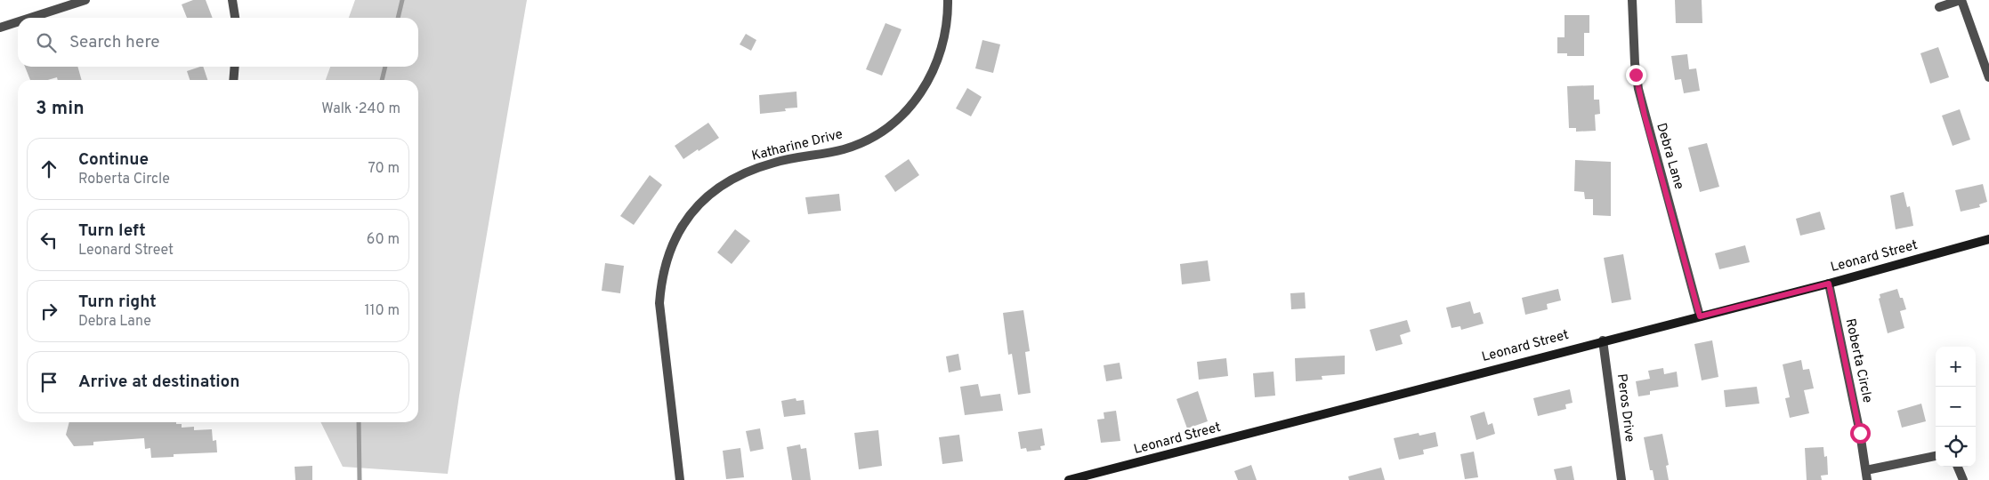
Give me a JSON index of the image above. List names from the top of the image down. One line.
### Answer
{"streets":{"street":["Katharine Drive","Debra Lane","Leonard Street","Roberta Circle","Peros Drive"]},"crossings":[["Debra Lane","Leonard Street"],["Leonard Street","Roberta Circle"],["Leonard Street","Peros Drive"]],"page":{"search":"Search here","heading":["3 min","Walk · 240 m"],"list":[["Continue","Roberta Circle","70 m"],["Turn left","Leonard Street","60 m"],["Turn right","Debra Lane","110 m"],"Arrive at destination"],"map_buttons":["+","−"]}}
